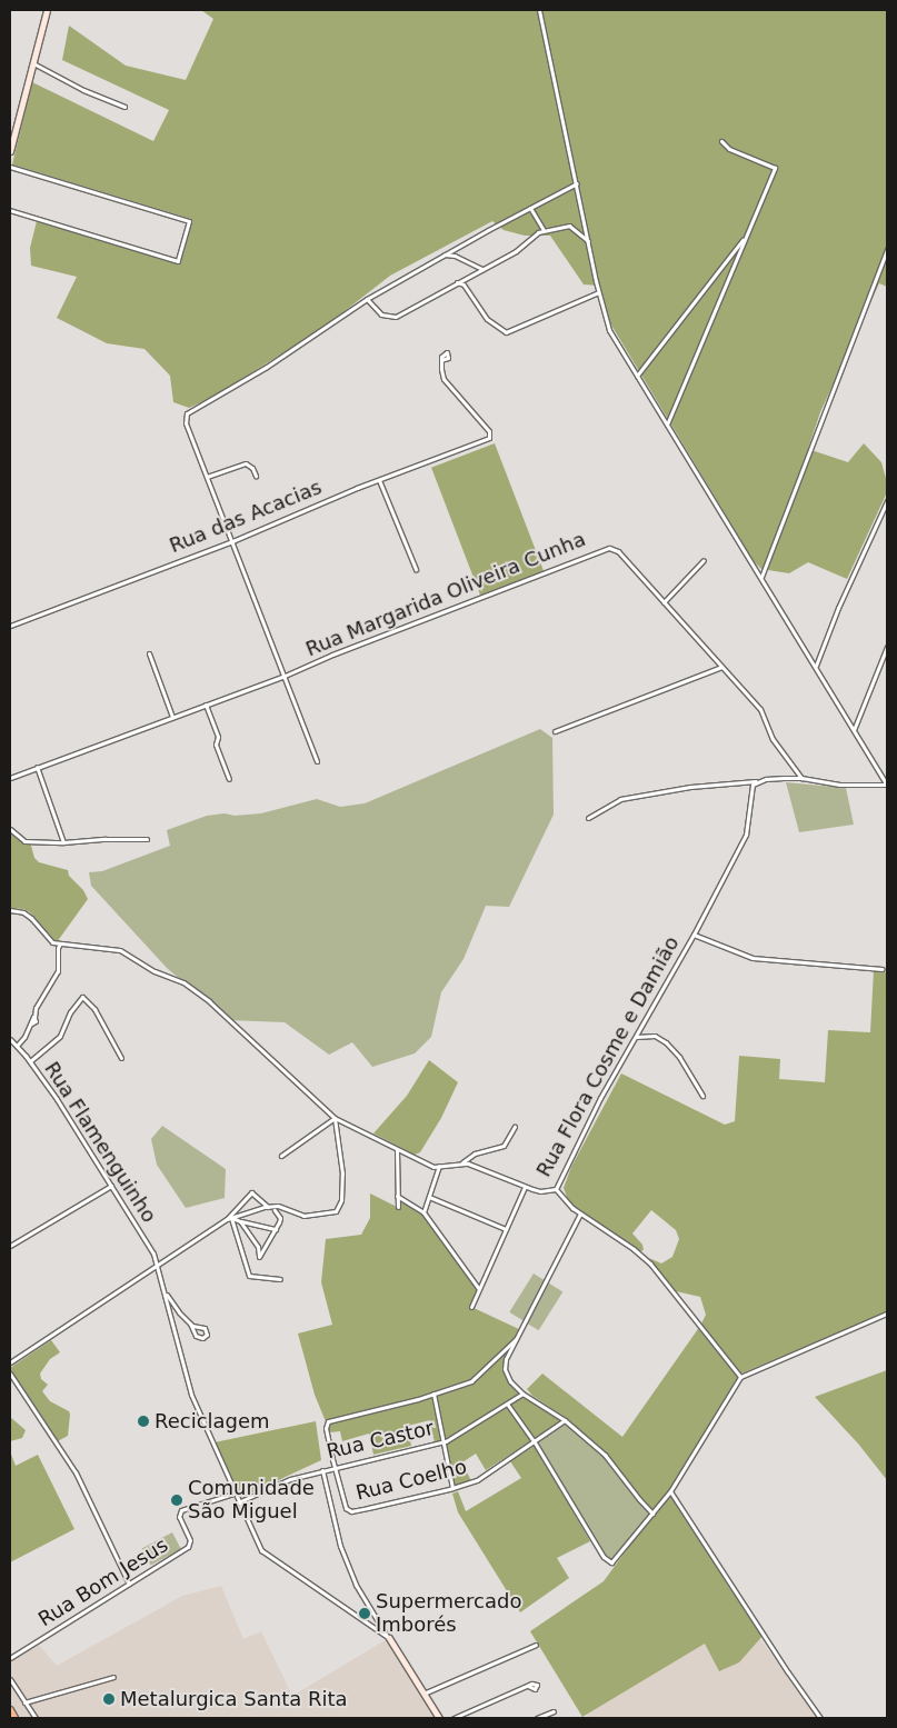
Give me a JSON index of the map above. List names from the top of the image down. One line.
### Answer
{"streets":{"street":["Rua das Acacias","Rua Margarida Oliveira Cunha","Rua Flora Cosme e Damião","Rua Flamenguinho","Rua Castor","Rua Coelho","Rua Bom Jesus"]},"crossings":[["Rua Flamenguinho","Rua Castor"],["Rua Flamenguinho","Rua Bom Jesus"],["Rua Castor","Rua Coelho"]],"places":["Reciclagem","Comunidade São Miguel","Supermercado Imborés","Metalurgica Santa Rita"]}
